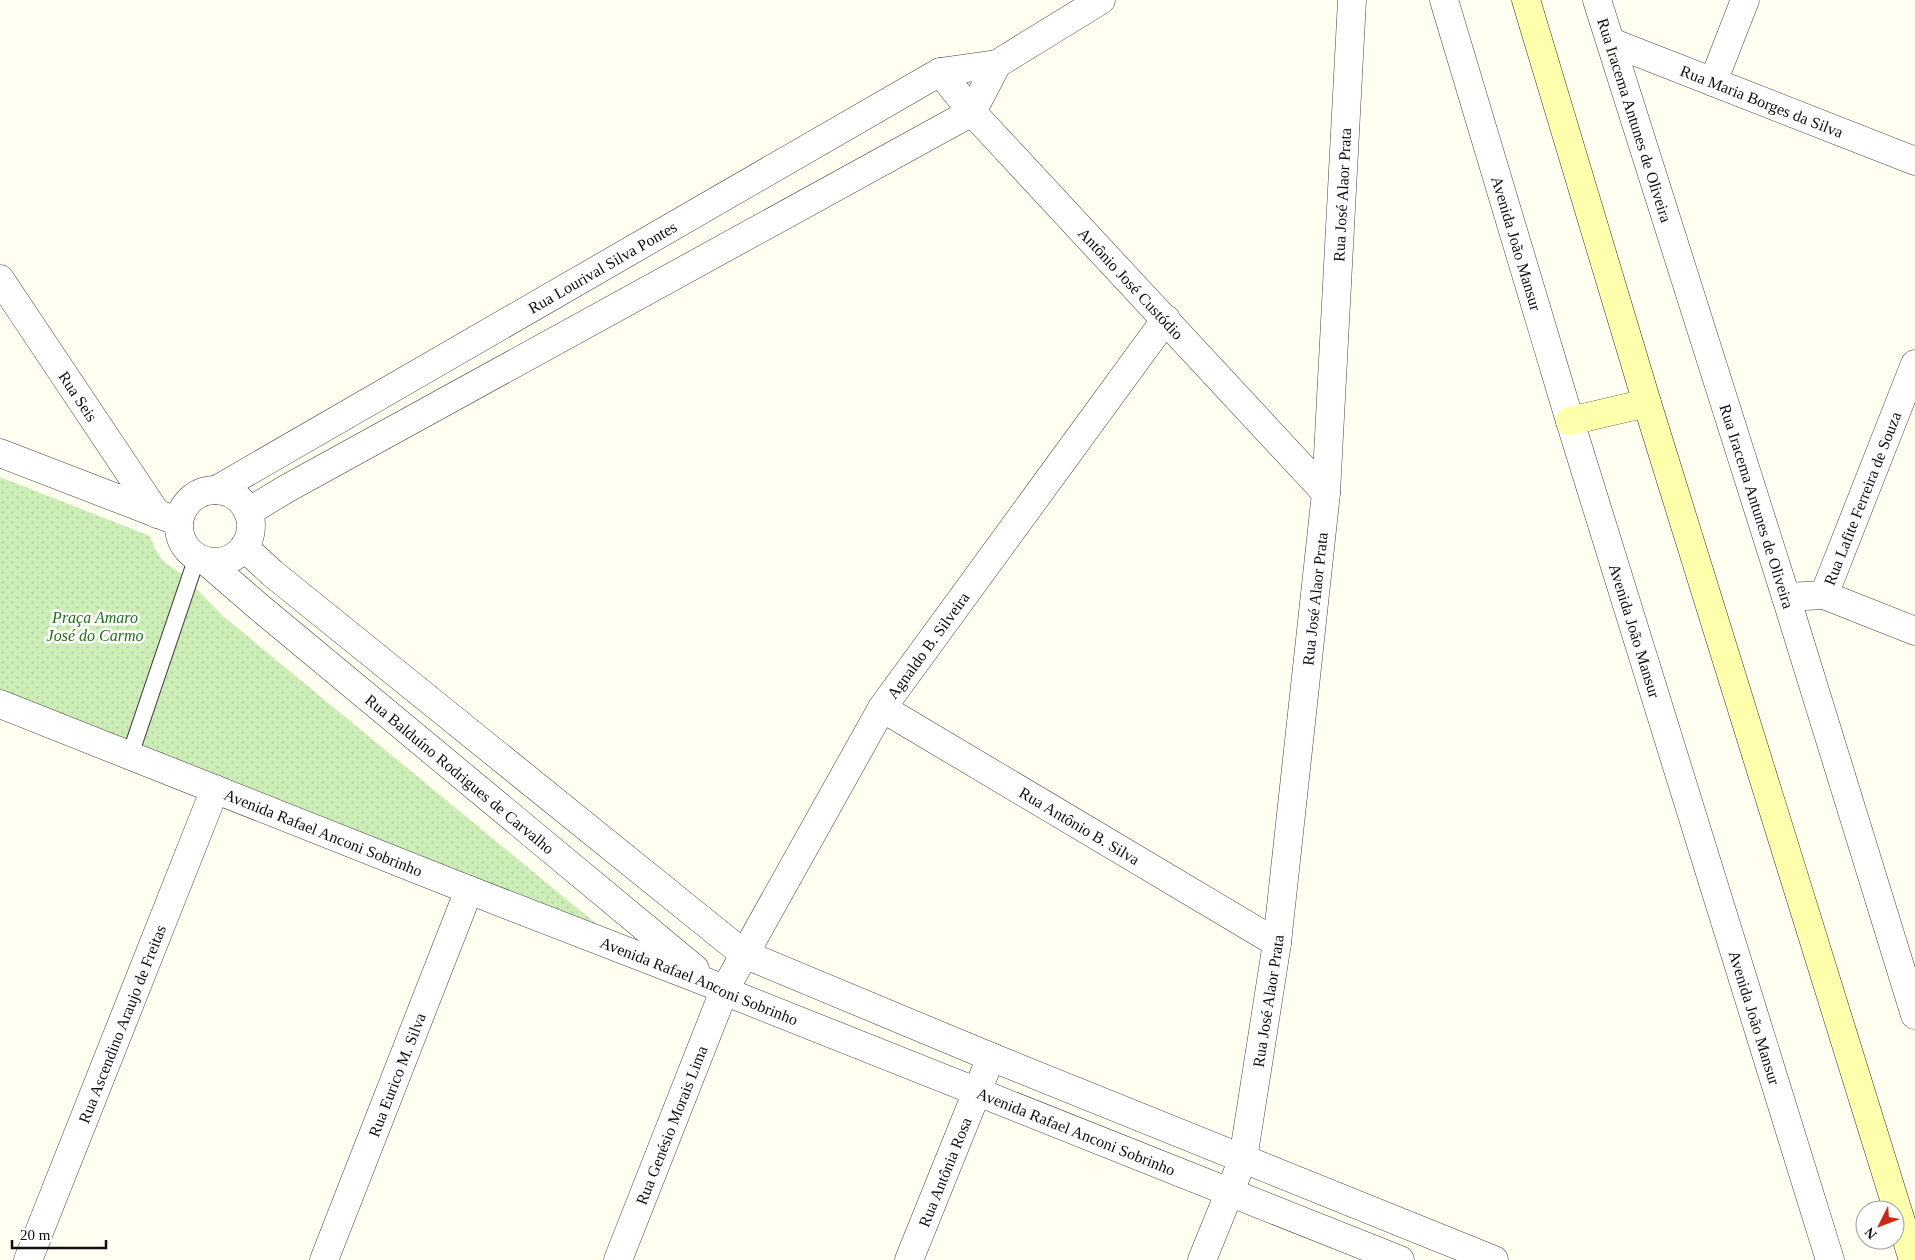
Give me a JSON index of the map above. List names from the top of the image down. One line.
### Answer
{"streets":{"street":["Rua Maria Borges da Silva","Rua Iracema Antunes de Oliveira","Rua José Alaor Prata","Avenida João Mansur","Rua Lourival Silva Pontes","Antônio José Custódio","Rua Seis","Rua Lafite Ferreira de Souza","Agnaldo B. Silveira","Rua Balduíno Rodrigues de Carvalho","Rua Antônio B. Silva","Avenida Rafael Anconi Sobrinho","Rua Ascendino Araujo de Freitas","Rua Eurico M. Silva","Rua Genésio Morais Lima","Rua Antônia Rosa"]},"crossings":[["Rua Maria Borges da Silva","Rua Iracema Antunes de Oliveira"],["Rua Iracema Antunes de Oliveira","Rua Lafite Ferreira de Souza"],["Rua José Alaor Prata","Antônio José Custódio"],["Rua José Alaor Prata","Rua Antônio B. Silva"],["Rua José Alaor Prata","Avenida Rafael Anconi Sobrinho"],["Rua Lourival Silva Pontes","Antônio José Custódio"],["Rua Lourival Silva Pontes","Rua Seis"],["Rua Lourival Silva Pontes","Rua Balduíno Rodrigues de Carvalho"],["Antônio José Custódio","Agnaldo B. Silveira"],["Rua Seis","Rua Balduíno Rodrigues de Carvalho"],["Agnaldo B. Silveira","Rua Balduíno Rodrigues de Carvalho"],["Agnaldo B. Silveira","Rua Antônio B. Silva"],["Agnaldo B. Silveira","Avenida Rafael Anconi Sobrinho"],["Agnaldo B. Silveira","Rua Genésio Morais Lima"],["Rua Balduíno Rodrigues de Carvalho","Avenida Rafael Anconi Sobrinho"],["Rua Balduíno Rodrigues de Carvalho","Rua Genésio Morais Lima"],["Avenida Rafael Anconi Sobrinho","Rua Ascendino Araujo de Freitas"],["Avenida Rafael Anconi Sobrinho","Rua Eurico M. Silva"],["Avenida Rafael Anconi Sobrinho","Rua Genésio Morais Lima"],["Avenida Rafael Anconi Sobrinho","Rua Antônia Rosa"]],"parks":["Praça Amaro José do Carmo"],"scale_bar":"20 m","north":"bottom left"}
